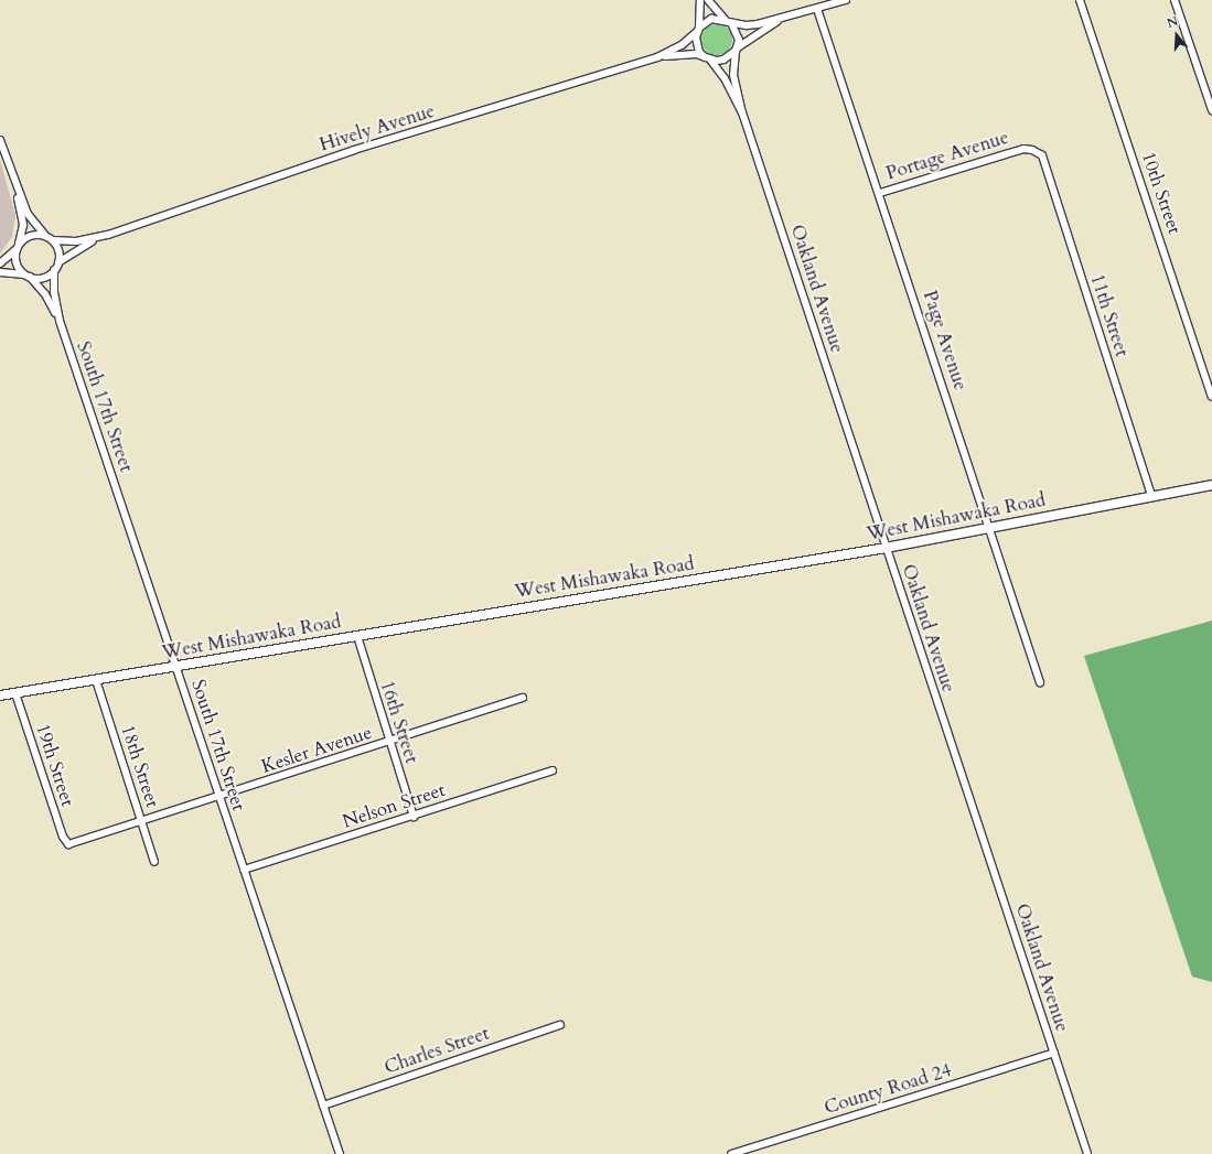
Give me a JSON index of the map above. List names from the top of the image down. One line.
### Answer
{"streets":{"main road":["West Mishawaka Road"],"street":["Hively Avenue","Portage Avenue","10th Street","Oakland Avenue","11th Street","Page Avenue","South 17th Street","16th Street","Kesler Avenue","19th Street","18th Street","Nelson Street","Charles Street","County Road 24"]},"crossings":[["Hively Avenue","Oakland Avenue"],["Portage Avenue","11th Street"],["Portage Avenue","Page Avenue"],["Oakland Avenue","West Mishawaka Road"],["Oakland Avenue","County Road 24"],["11th Street","West Mishawaka Road"],["Page Avenue","West Mishawaka Road"],["South 17th Street","West Mishawaka Road"],["South 17th Street","Kesler Avenue"],["South 17th Street","Nelson Street"],["South 17th Street","Charles Street"],["West Mishawaka Road","16th Street"],["West Mishawaka Road","19th Street"],["West Mishawaka Road","18th Street"],["16th Street","Kesler Avenue"],["16th Street","Nelson Street"],["Kesler Avenue","19th Street"],["Kesler Avenue","18th Street"]],"north":"top"}
